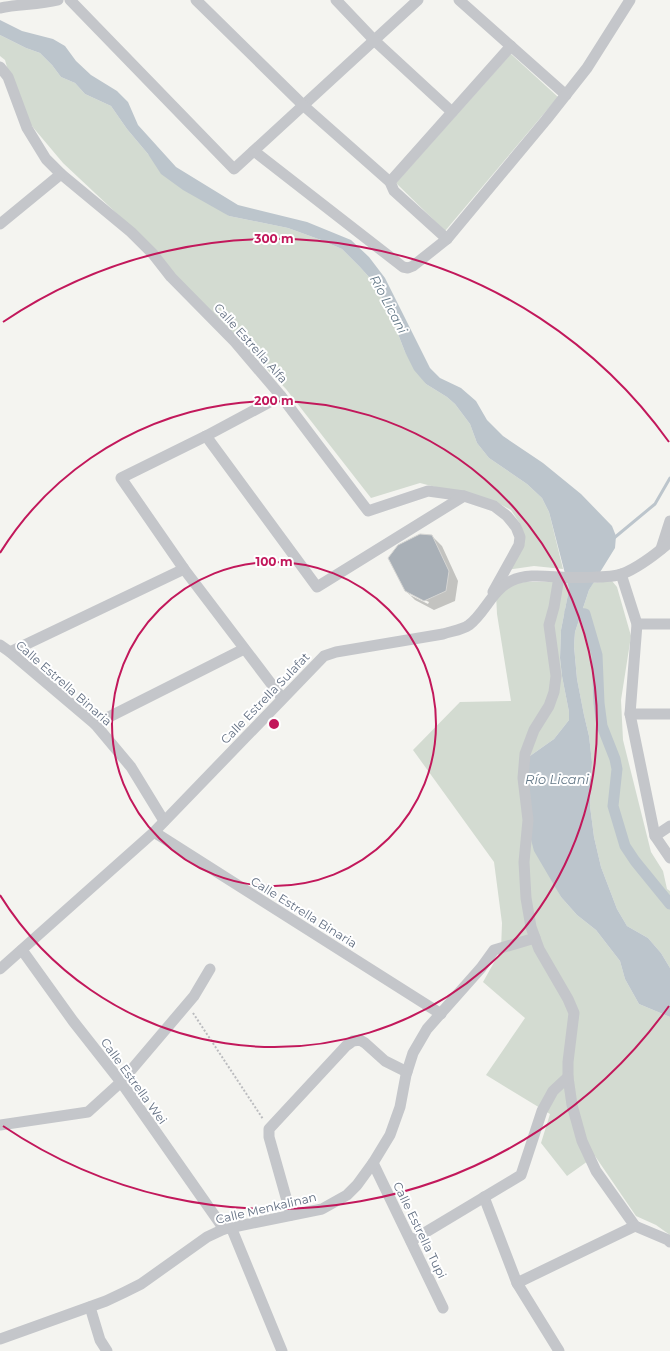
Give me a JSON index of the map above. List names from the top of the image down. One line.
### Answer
{"streets":{"street":["Calle Estrella Alfa","Calle Estrella Binaria","Calle Estrella Sulafat","Calle Estrella Wei","Calle Menkalinan","Calle Estrella Tupi"]},"crossings":[["Calle Estrella Alfa","Calle Estrella Sulafat"],["Calle Estrella Binaria","Calle Estrella Sulafat"],["Calle Estrella Binaria","Calle Menkalinan"],["Calle Estrella Sulafat","Calle Estrella Wei"],["Calle Estrella Wei","Calle Menkalinan"],["Calle Menkalinan","Calle Estrella Tupi"]],"water":["Río Licani"],"rings":["300 m","200 m","100 m"]}
